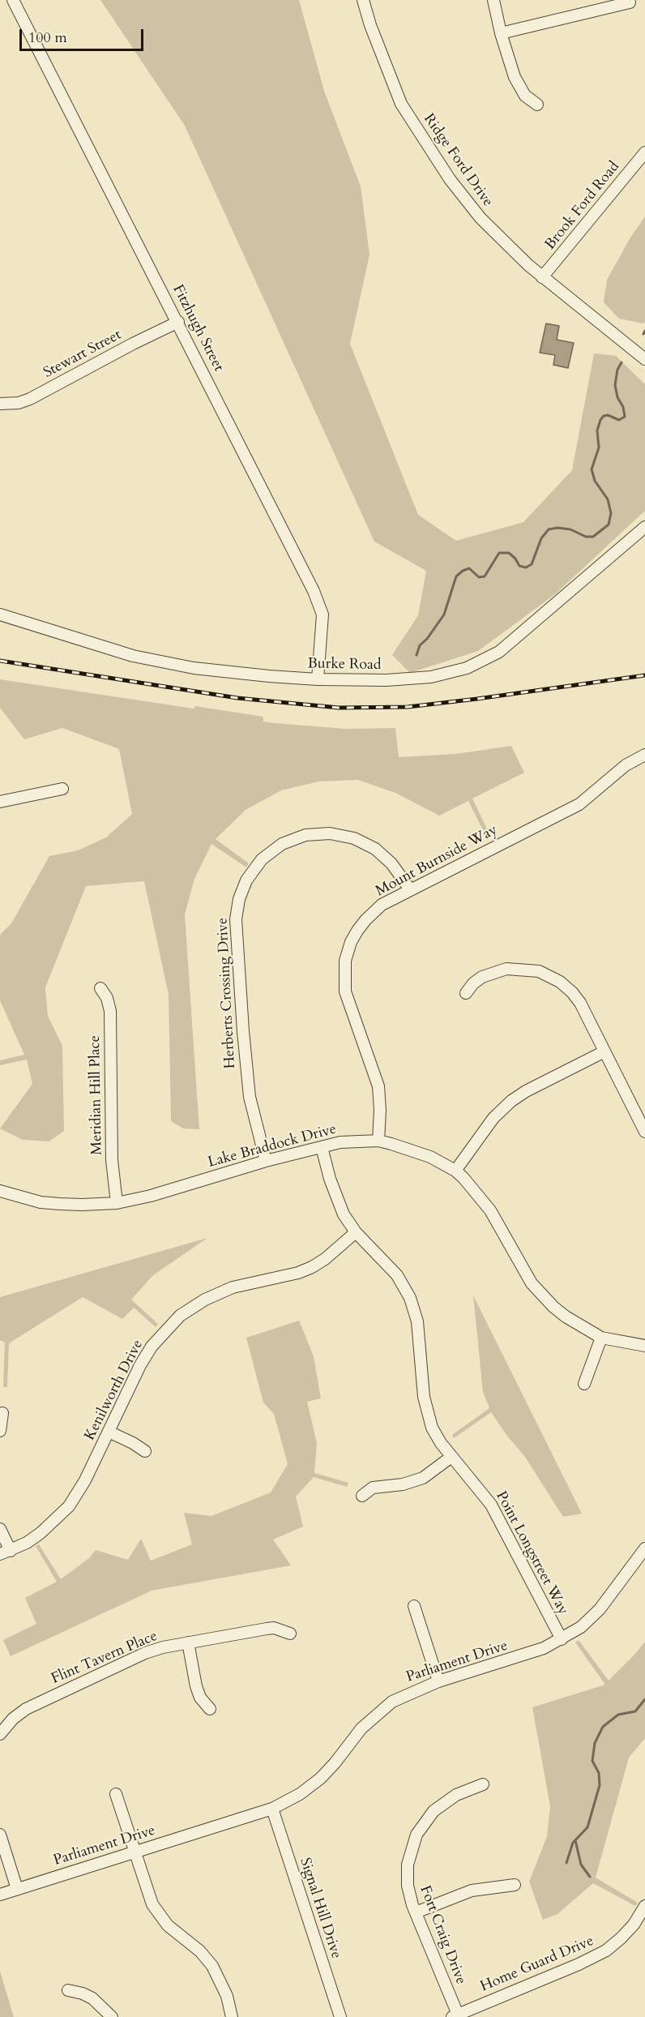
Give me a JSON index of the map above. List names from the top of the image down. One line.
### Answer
{"streets":{"street":["Ridge Ford Drive","Brook Ford Road","Fitzhugh Street","Stewart Street","Burke Road","Mount Burnside Way","Herberts Crossing Drive","Meridian Hill Place","Lake Braddock Drive","Kenilworth Drive","Point Longstreet Way","Flint Tavern Place","Parliament Drive","Signal Hill Drive","Fort Craig Drive","Home Guard Drive"]},"crossings":[["Ridge Ford Drive","Brook Ford Road"],["Fitzhugh Street","Stewart Street"],["Fitzhugh Street","Burke Road"],["Mount Burnside Way","Herberts Crossing Drive"],["Mount Burnside Way","Lake Braddock Drive"],["Herberts Crossing Drive","Lake Braddock Drive"],["Meridian Hill Place","Lake Braddock Drive"],["Lake Braddock Drive","Point Longstreet Way"],["Kenilworth Drive","Point Longstreet Way"],["Point Longstreet Way","Parliament Drive"],["Parliament Drive","Signal Hill Drive"],["Fort Craig Drive","Home Guard Drive"]],"scale_bar":"100 m"}
